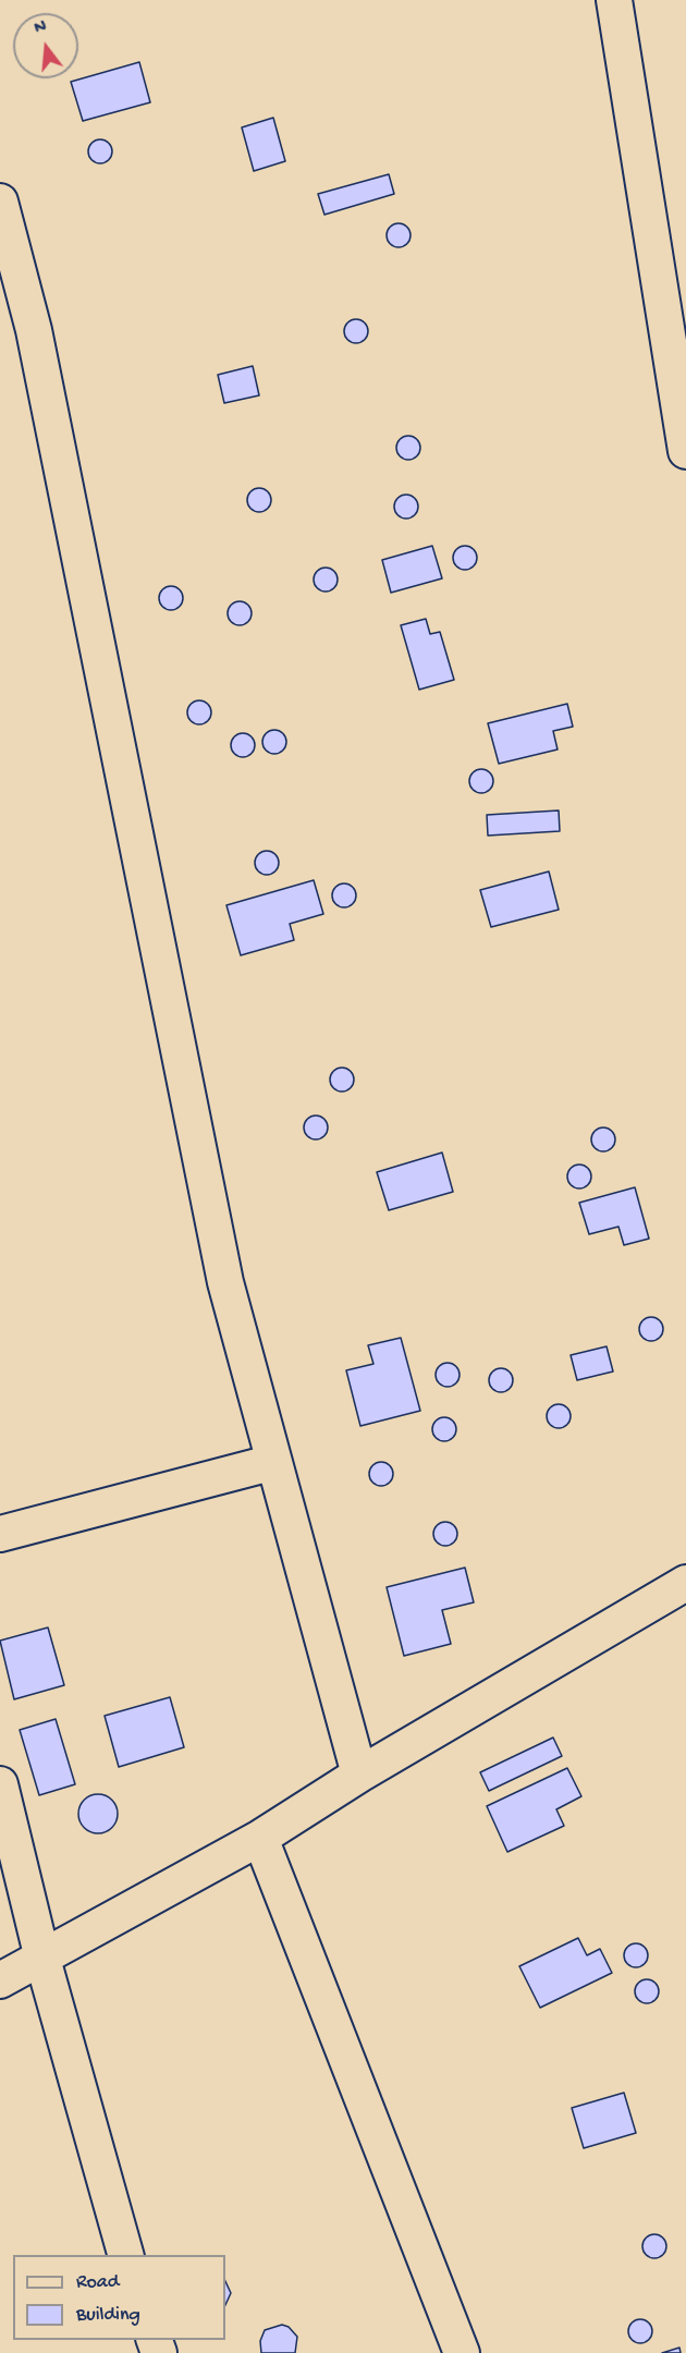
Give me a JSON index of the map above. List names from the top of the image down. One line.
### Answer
{"legend":["Road","Building"],"north":"top"}
